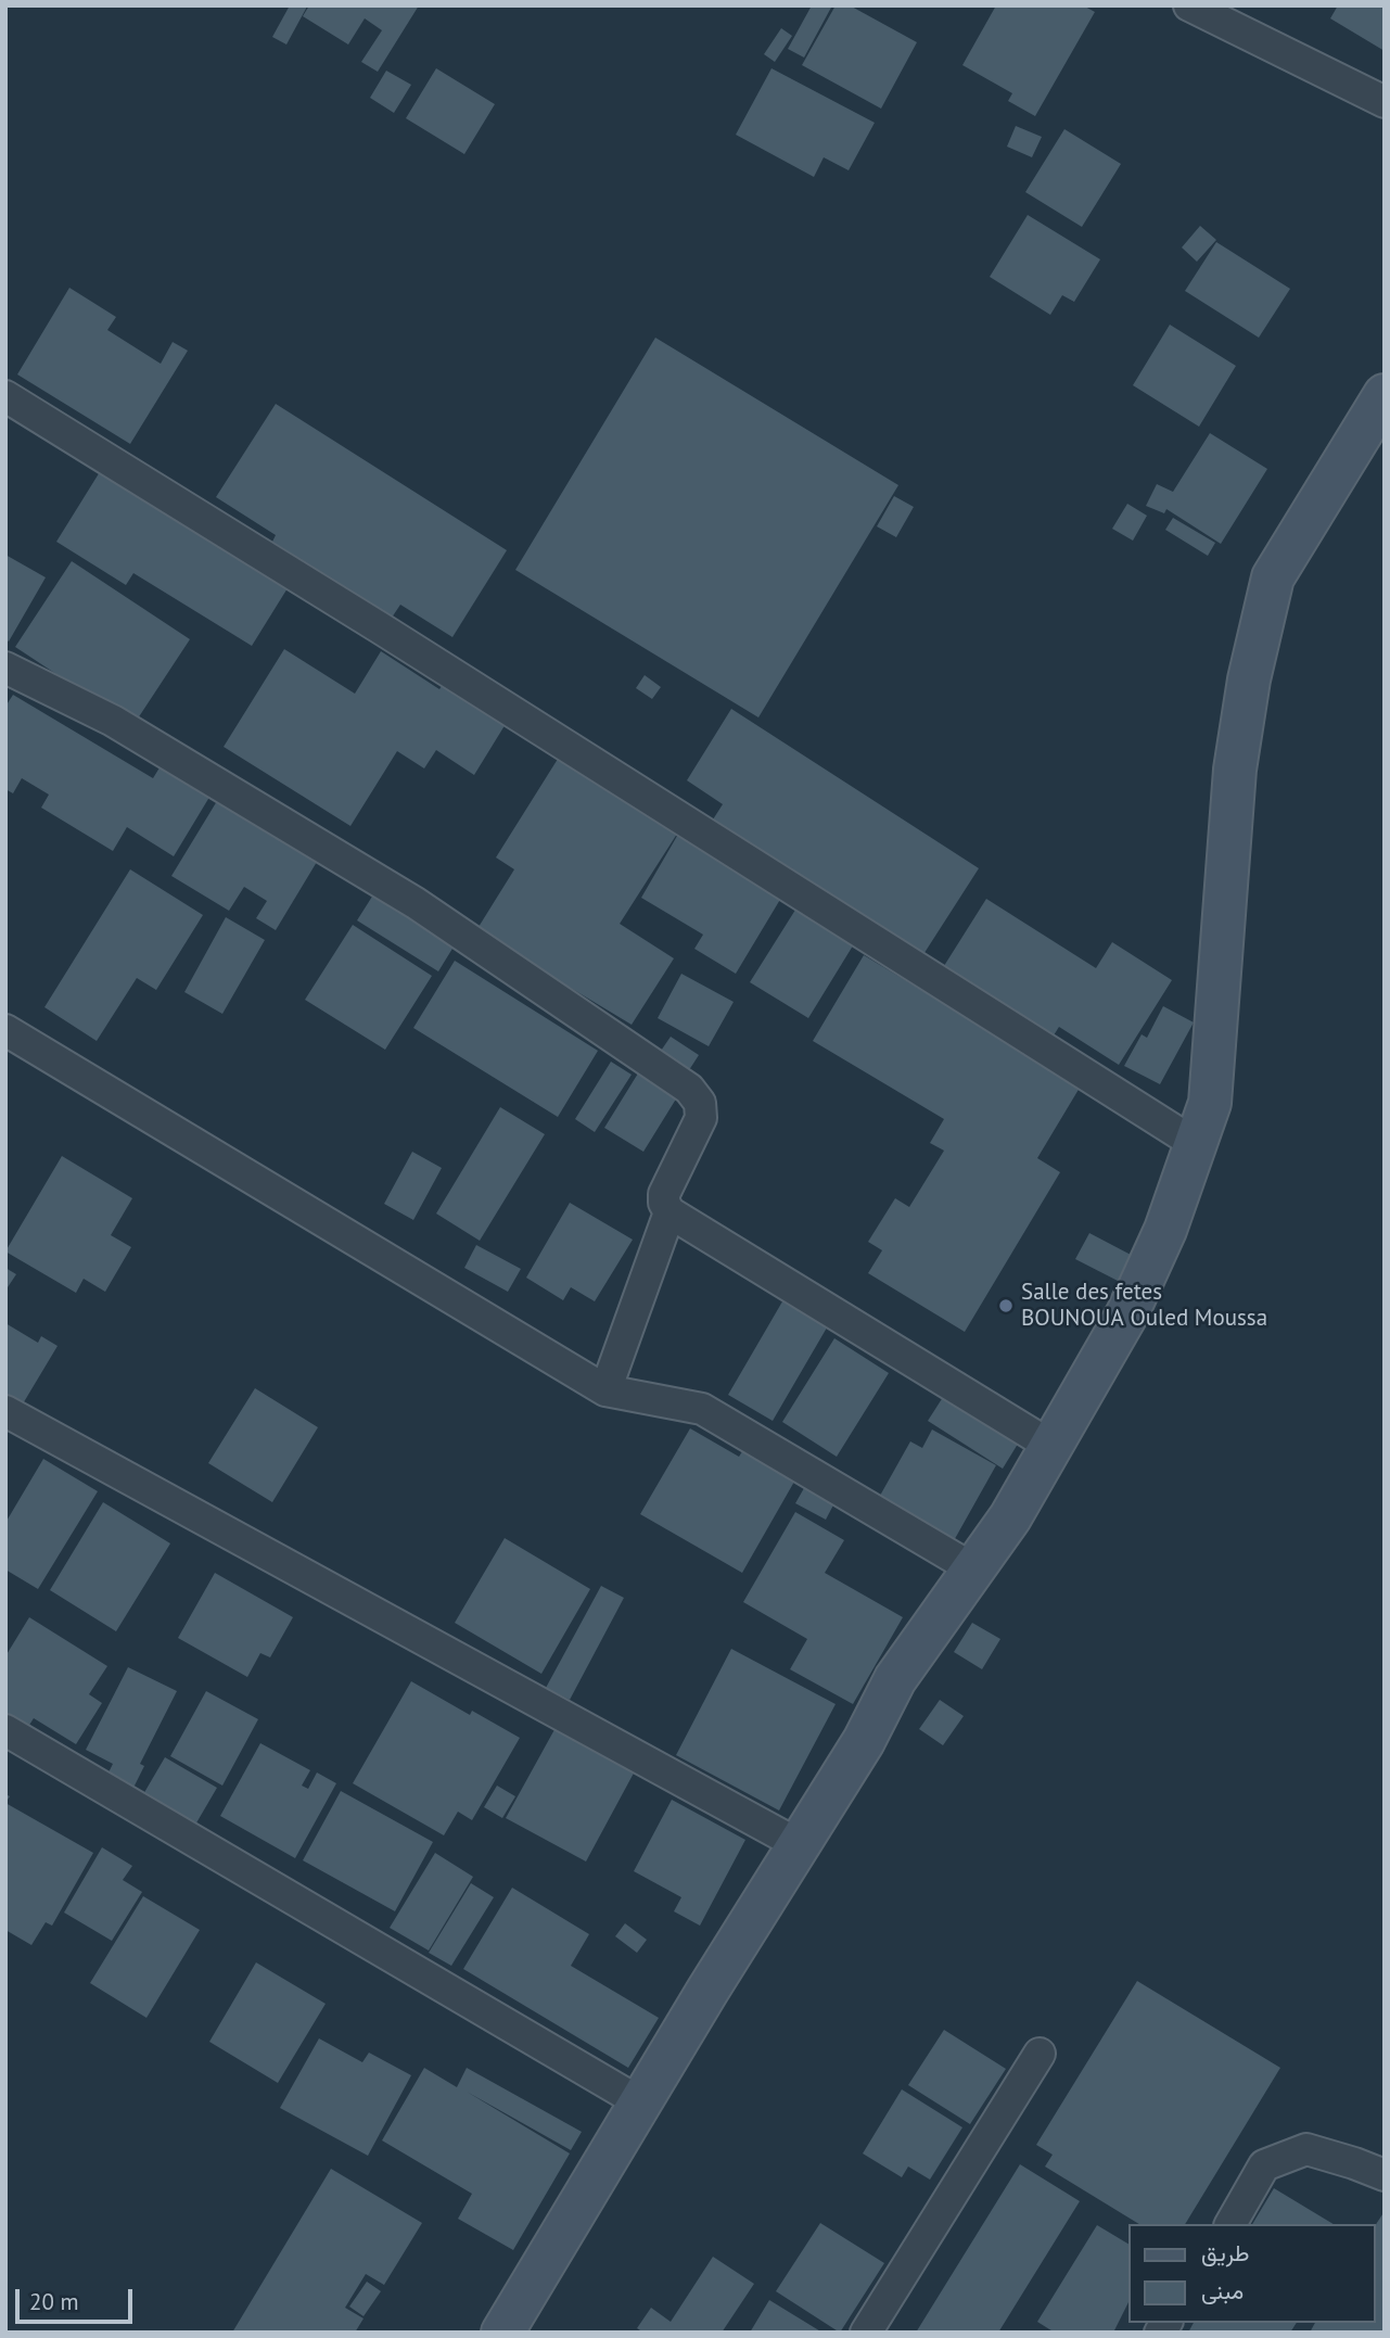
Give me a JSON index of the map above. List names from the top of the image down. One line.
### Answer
{"places":["Salle des fetes BOUNOUA Ouled Moussa"],"legend":["طريق","مبنى"],"scale_bar":"20 m"}
